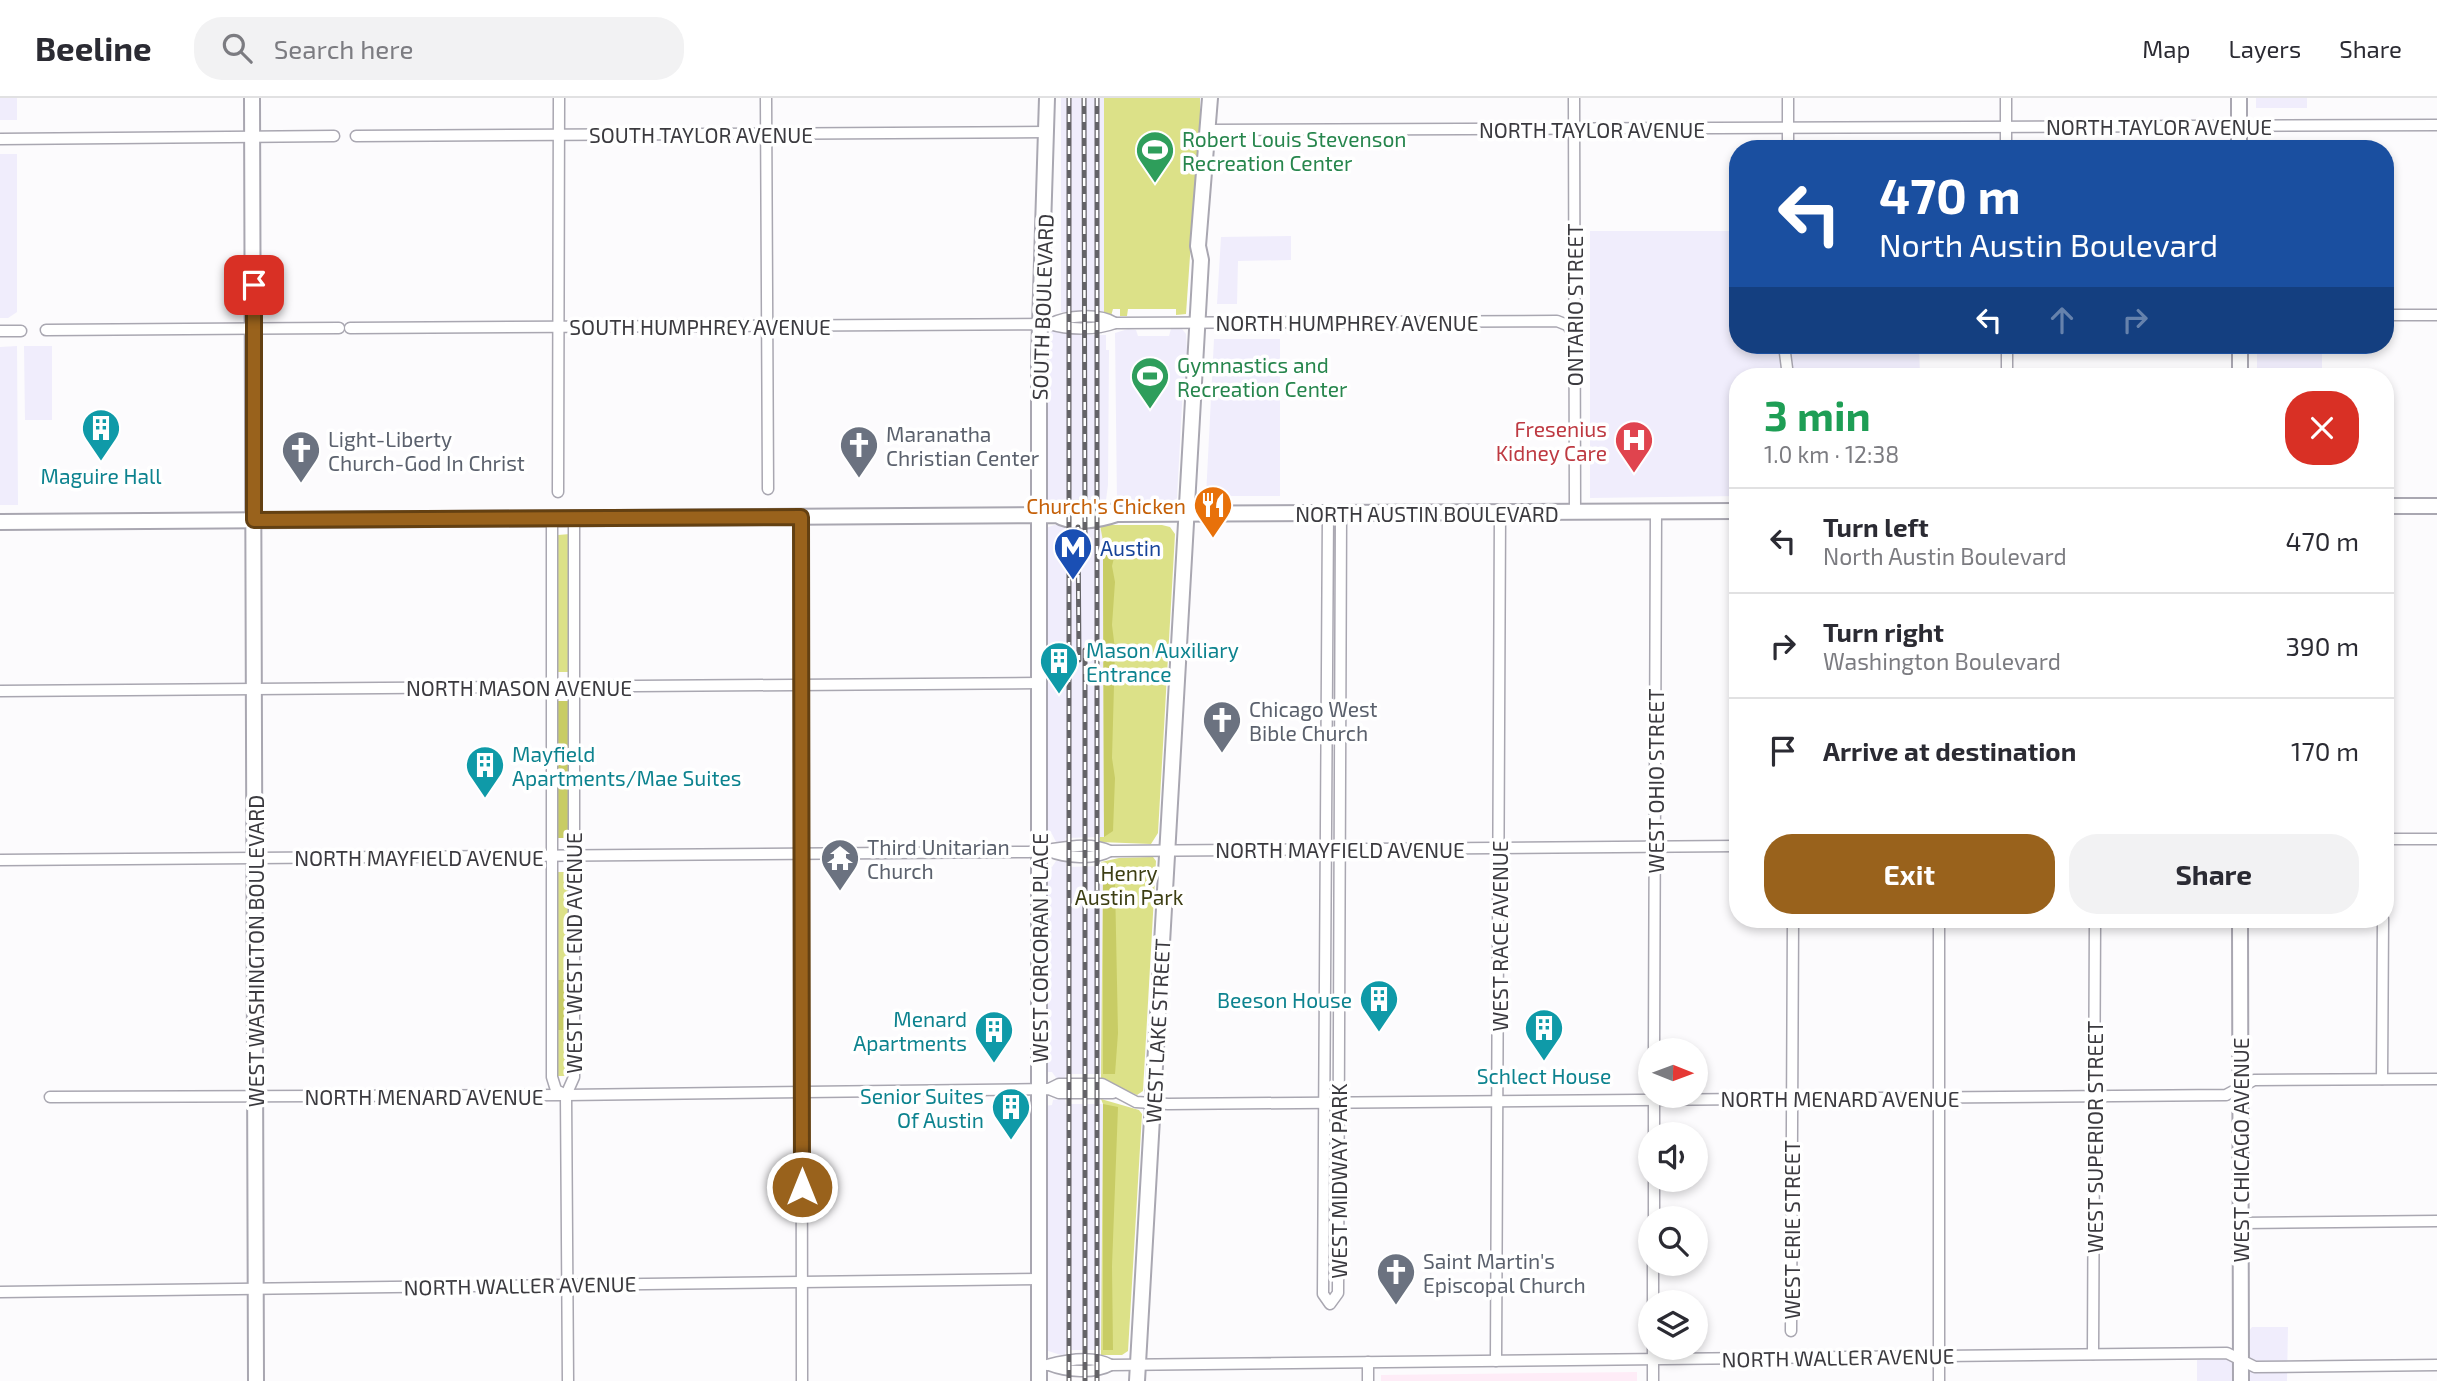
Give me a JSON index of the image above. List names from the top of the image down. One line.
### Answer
{"streets":{"street":["NORTH TAYLOR AVENUE","SOUTH TAYLOR AVENUE","ONTARIO STREET","SOUTH BOULEVARD","NORTH HUMPHREY AVENUE","SOUTH HUMPHREY AVENUE","NORTH AUSTIN BOULEVARD","NORTH MASON AVENUE","WEST OHIO STREET","NORTH MAYFIELD AVENUE","WEST RACE AVENUE","WEST CORCORAN PLACE","WEST WASHINGTON BOULEVARD","WEST WEST END AVENUE","WEST LAKE STREET","NORTH MENARD AVENUE","WEST SUPERIOR STREET","WEST CHICAGO AVENUE","WEST MIDWAY PARK","WEST ERIE STREET","NORTH WALLER AVENUE"]},"crossings":[["NORTH TAYLOR AVENUE","ONTARIO STREET"],["NORTH TAYLOR AVENUE","WEST LAKE STREET"],["SOUTH TAYLOR AVENUE","SOUTH BOULEVARD"],["ONTARIO STREET","NORTH HUMPHREY AVENUE"],["ONTARIO STREET","NORTH AUSTIN BOULEVARD"],["SOUTH BOULEVARD","NORTH HUMPHREY AVENUE"],["SOUTH BOULEVARD","SOUTH HUMPHREY AVENUE"],["SOUTH BOULEVARD","NORTH AUSTIN BOULEVARD"],["SOUTH BOULEVARD","WEST CORCORAN PLACE"],["NORTH HUMPHREY AVENUE","SOUTH HUMPHREY AVENUE"],["NORTH HUMPHREY AVENUE","WEST LAKE STREET"],["SOUTH HUMPHREY AVENUE","WEST WASHINGTON BOULEVARD"],["NORTH AUSTIN BOULEVARD","WEST OHIO STREET"],["NORTH AUSTIN BOULEVARD","WEST RACE AVENUE"],["NORTH AUSTIN BOULEVARD","WEST CORCORAN PLACE"],["NORTH AUSTIN BOULEVARD","WEST WASHINGTON BOULEVARD"],["NORTH AUSTIN BOULEVARD","WEST WEST END AVENUE"],["NORTH AUSTIN BOULEVARD","WEST LAKE STREET"],["NORTH AUSTIN BOULEVARD","WEST MIDWAY PARK"],["NORTH MASON AVENUE","WEST CORCORAN PLACE"],["NORTH MASON AVENUE","WEST WASHINGTON BOULEVARD"],["NORTH MASON AVENUE","WEST WEST END AVENUE"],["WEST OHIO STREET","NORTH MAYFIELD AVENUE"],["NORTH MAYFIELD AVENUE","WEST RACE AVENUE"],["NORTH MAYFIELD AVENUE","WEST CORCORAN PLACE"],["NORTH MAYFIELD AVENUE","WEST WASHINGTON BOULEVARD"],["NORTH MAYFIELD AVENUE","WEST WEST END AVENUE"],["NORTH MAYFIELD AVENUE","WEST LAKE STREET"],["NORTH MAYFIELD AVENUE","WEST MIDWAY PARK"],["WEST RACE AVENUE","NORTH MENARD AVENUE"],["WEST RACE AVENUE","NORTH WALLER AVENUE"],["WEST CORCORAN PLACE","NORTH MENARD AVENUE"],["WEST CORCORAN PLACE","NORTH WALLER AVENUE"],["WEST WASHINGTON BOULEVARD","NORTH MENARD AVENUE"],["WEST WASHINGTON BOULEVARD","NORTH WALLER AVENUE"],["WEST WEST END AVENUE","NORTH MENARD AVENUE"],["WEST LAKE STREET","NORTH MENARD AVENUE"],["WEST LAKE STREET","NORTH WALLER AVENUE"],["NORTH MENARD AVENUE","WEST SUPERIOR STREET"],["NORTH MENARD AVENUE","WEST CHICAGO AVENUE"],["NORTH MENARD AVENUE","WEST MIDWAY PARK"],["NORTH MENARD AVENUE","WEST ERIE STREET"],["WEST SUPERIOR STREET","NORTH WALLER AVENUE"],["WEST CHICAGO AVENUE","NORTH WALLER AVENUE"]],"parks":["Henry Austin Park"],"places":{"sports":["Robert Louis Stevenson Recreation Center","Gymnastics and Recreation Center"],"building":["Maguire Hall","Mason Auxiliary Entrance","Mayfield Apartments/Mae Suites","Beeson House","Schlect House","Menard Apartments","Senior Suites Of Austin"],"hospital":["Fresenius Kidney Care"],"church":["Maranatha Christian Center","Light-Liberty Church-God In Christ","Chicago West Bible Church","Saint Martin's Episcopal Church"],"restaurant":["Church's Chicken"],"metro station":["Austin"],"temple":["Third Unitarian Church"]},"north":"right","page":{"header":"Beeline","search":"Search here","nav":["Map","Layers","Share"],"turn":["470 m","North Austin Boulevard"],"heading":["3 min","1.0 km · 12:38"],"list":[{"name":"Turn left","note":"North Austin Boulevard","value":"470 m"},{"name":"Turn right","note":"Washington Boulevard","value":"390 m"},{"name":"Arrive at destination","value":"170 m"}],"buttons":["Exit","Share"]}}
